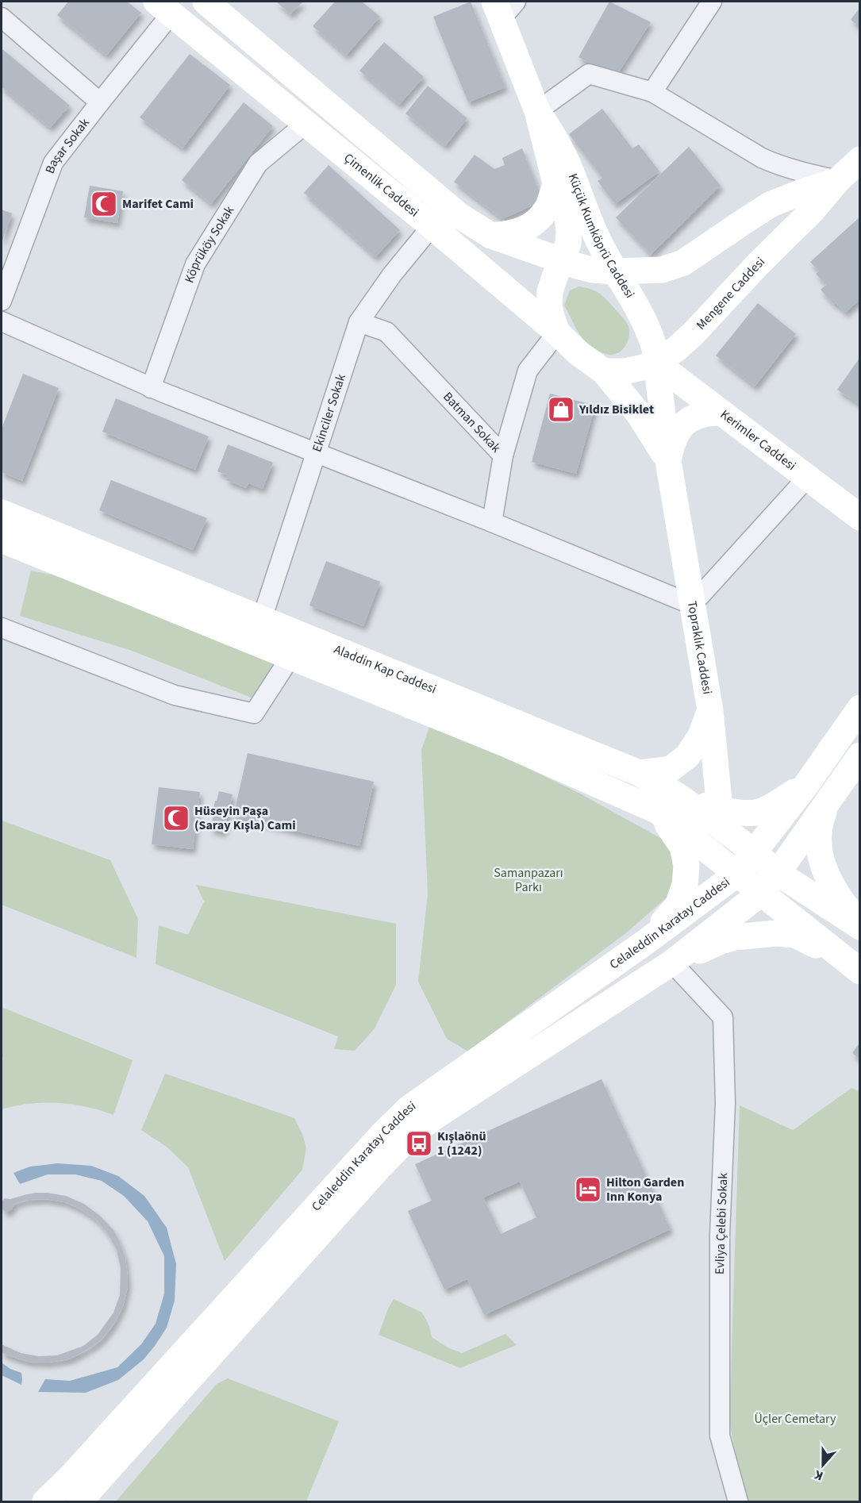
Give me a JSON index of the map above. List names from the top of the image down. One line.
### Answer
{"streets":{"street":["Başar Sokak","Çimenlik Caddesi","Küçük Kumköprü Caddesi","Köprüköy Sokak","Mengene Caddesi","Ekinciler Sokak","Batman Sokak","Kerimler Caddesi","Topraklık Caddesi","Aladdin Kap Caddesi","Celaleddin Karatay Caddesi","Evliya Çelebi Sokak"]},"crossings":[["Başar Sokak","Çimenlik Caddesi"],["Çimenlik Caddesi","Küçük Kumköprü Caddesi"],["Çimenlik Caddesi","Köprüköy Sokak"],["Çimenlik Caddesi","Mengene Caddesi"],["Çimenlik Caddesi","Ekinciler Sokak"],["Çimenlik Caddesi","Batman Sokak"],["Çimenlik Caddesi","Topraklık Caddesi"],["Küçük Kumköprü Caddesi","Mengene Caddesi"],["Küçük Kumköprü Caddesi","Batman Sokak"],["Küçük Kumköprü Caddesi","Kerimler Caddesi"],["Küçük Kumköprü Caddesi","Topraklık Caddesi"],["Mengene Caddesi","Kerimler Caddesi"],["Mengene Caddesi","Topraklık Caddesi"],["Ekinciler Sokak","Batman Sokak"],["Ekinciler Sokak","Aladdin Kap Caddesi"],["Topraklık Caddesi","Aladdin Kap Caddesi"],["Aladdin Kap Caddesi","Celaleddin Karatay Caddesi"],["Celaleddin Karatay Caddesi","Evliya Çelebi Sokak"]],"parks":["Samanpazarı Parkı","Üçler Cemetary"],"places":{"mosque":["Marifet Cami","Hüseyin Paşa (Saray Kışla) Cami"],"shop":["Yıldız Bisiklet"],"bus stop":["Kışlaönü 1 (1242)"],"hotel":["Hilton Garden Inn Konya"]},"north":"bottom"}
